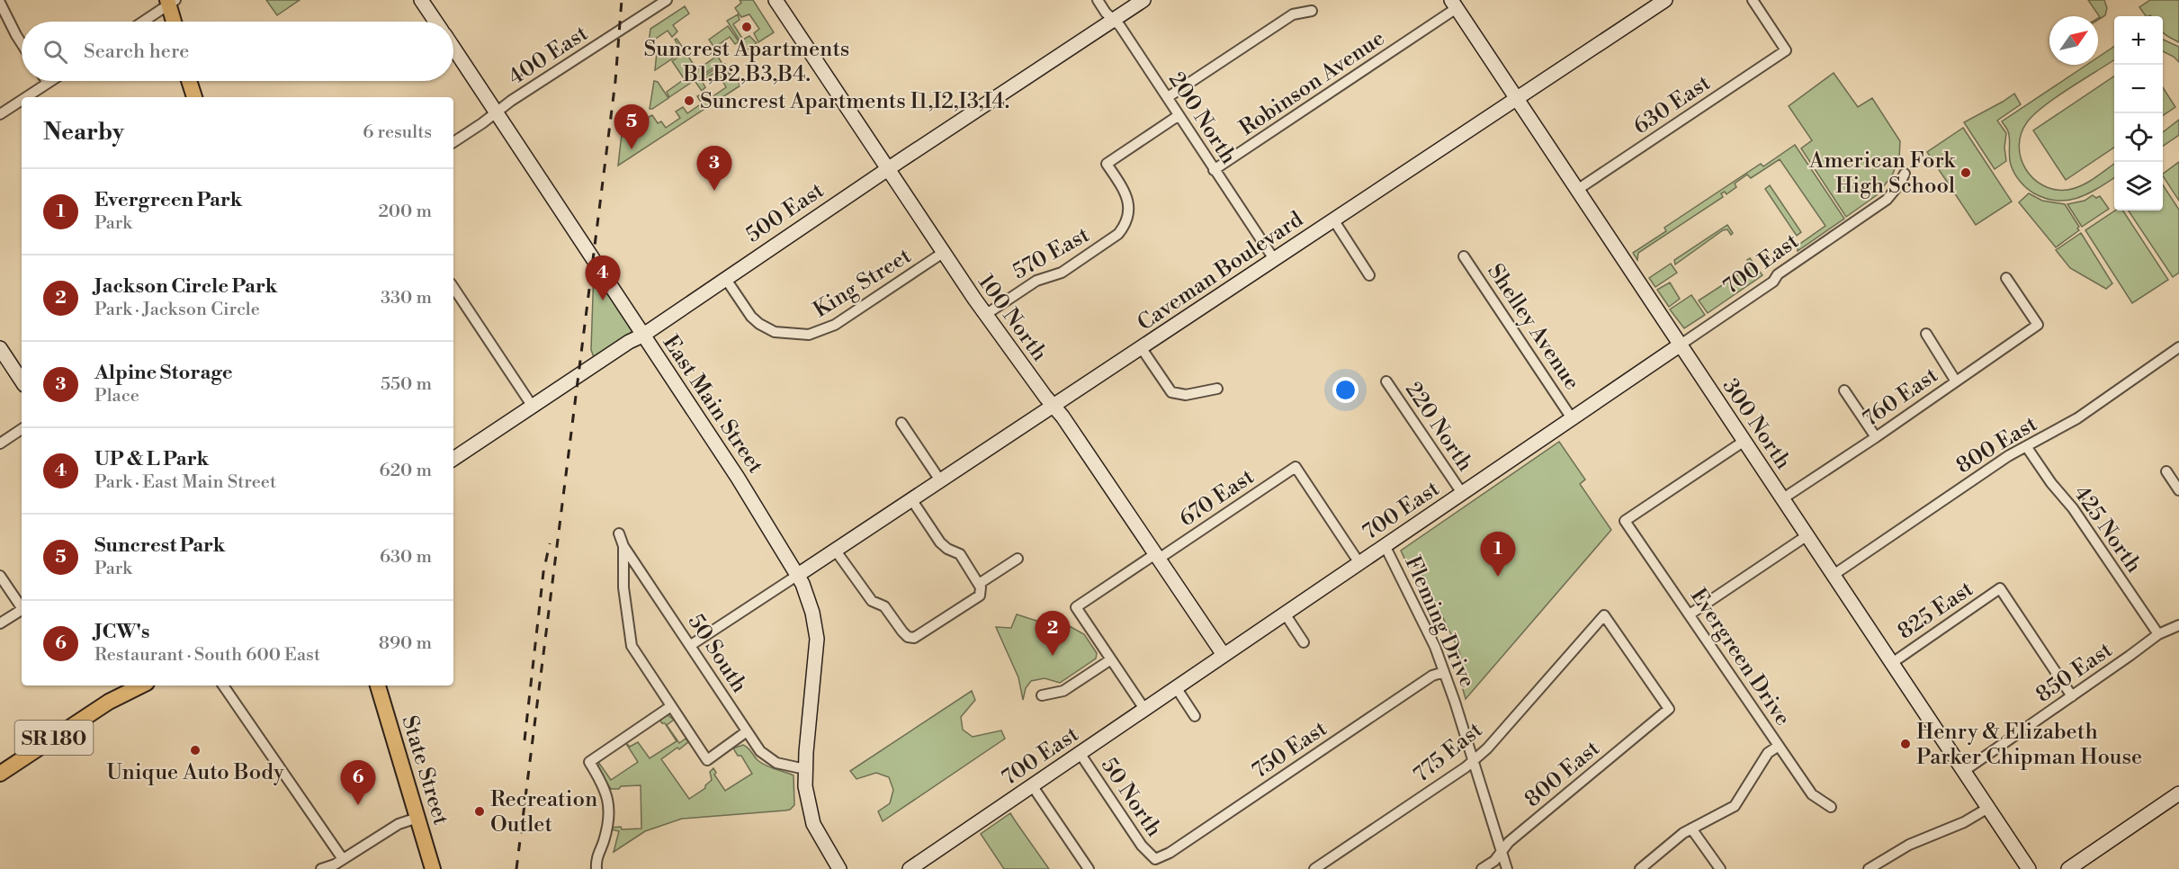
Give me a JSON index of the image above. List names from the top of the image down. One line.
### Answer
{"streets":{"main road":["SR 180","State Street"],"street":["400 East","Robinson Avenue","630 East","200 North","500 East","570 East","700 East","Caveman Boulevard","King Street","100 North","Shelley Avenue","760 East","East Main Street","300 North","220 North","800 East","670 East","425 North","825 East","Fleming Drive","50 South","Evergreen Drive","850 East","750 East","775 East","50 North"]},"crossings":[["400 East","East Main Street"],["Robinson Avenue","200 North"],["Robinson Avenue","300 North"],["630 East","300 North"],["200 North","500 East"],["200 North","570 East"],["200 North","Caveman Boulevard"],["500 East","King Street"],["500 East","100 North"],["500 East","East Main Street"],["570 East","100 North"],["700 East","100 North"],["700 East","Shelley Avenue"],["700 East","300 North"],["700 East","220 North"],["700 East","670 East"],["700 East","Fleming Drive"],["700 East","50 North"],["Caveman Boulevard","100 North"],["Caveman Boulevard","East Main Street"],["Caveman Boulevard","300 North"],["King Street","100 North"],["100 North","670 East"],["760 East","300 North"],["East Main Street","50 South"],["300 North","800 East"],["300 North","825 East"],["300 North","Evergreen Drive"],["300 North","850 East"],["800 East","425 North"],["800 East","Fleming Drive"],["800 East","775 East"],["425 North","850 East"],["825 East","850 East"],["Fleming Drive","750 East"],["Fleming Drive","775 East"],["750 East","50 North"]],"places":["Suncrest Apartments B1,B2,B3,B4.","Suncrest Apartments I1,I2,I3,I4.","American Fork High School","Henry & Elizabeth Parker Chipman House","Unique Auto Body","Recreation Outlet"],"north":"top right","page":{"map_buttons":["+","−"],"search":"Search here","heading":["Nearby","6 results"],"pins":["5","3","4","1","2","6"],"list":[{"mark":"1","name":"Evergreen Park","note":"Park","value":"200 m"},{"mark":"2","name":"Jackson Circle Park","note":"Park · Jackson Circle","value":"330 m"},{"mark":"3","name":"Alpine Storage","note":"Place","value":"550 m"},{"mark":"4","name":"UP & L Park","note":"Park · East Main Street","value":"620 m"},{"mark":"5","name":"Suncrest Park","note":"Park","value":"630 m"},{"mark":"6","name":"JCW's","note":"Restaurant · South 600 East","value":"890 m"}]}}
